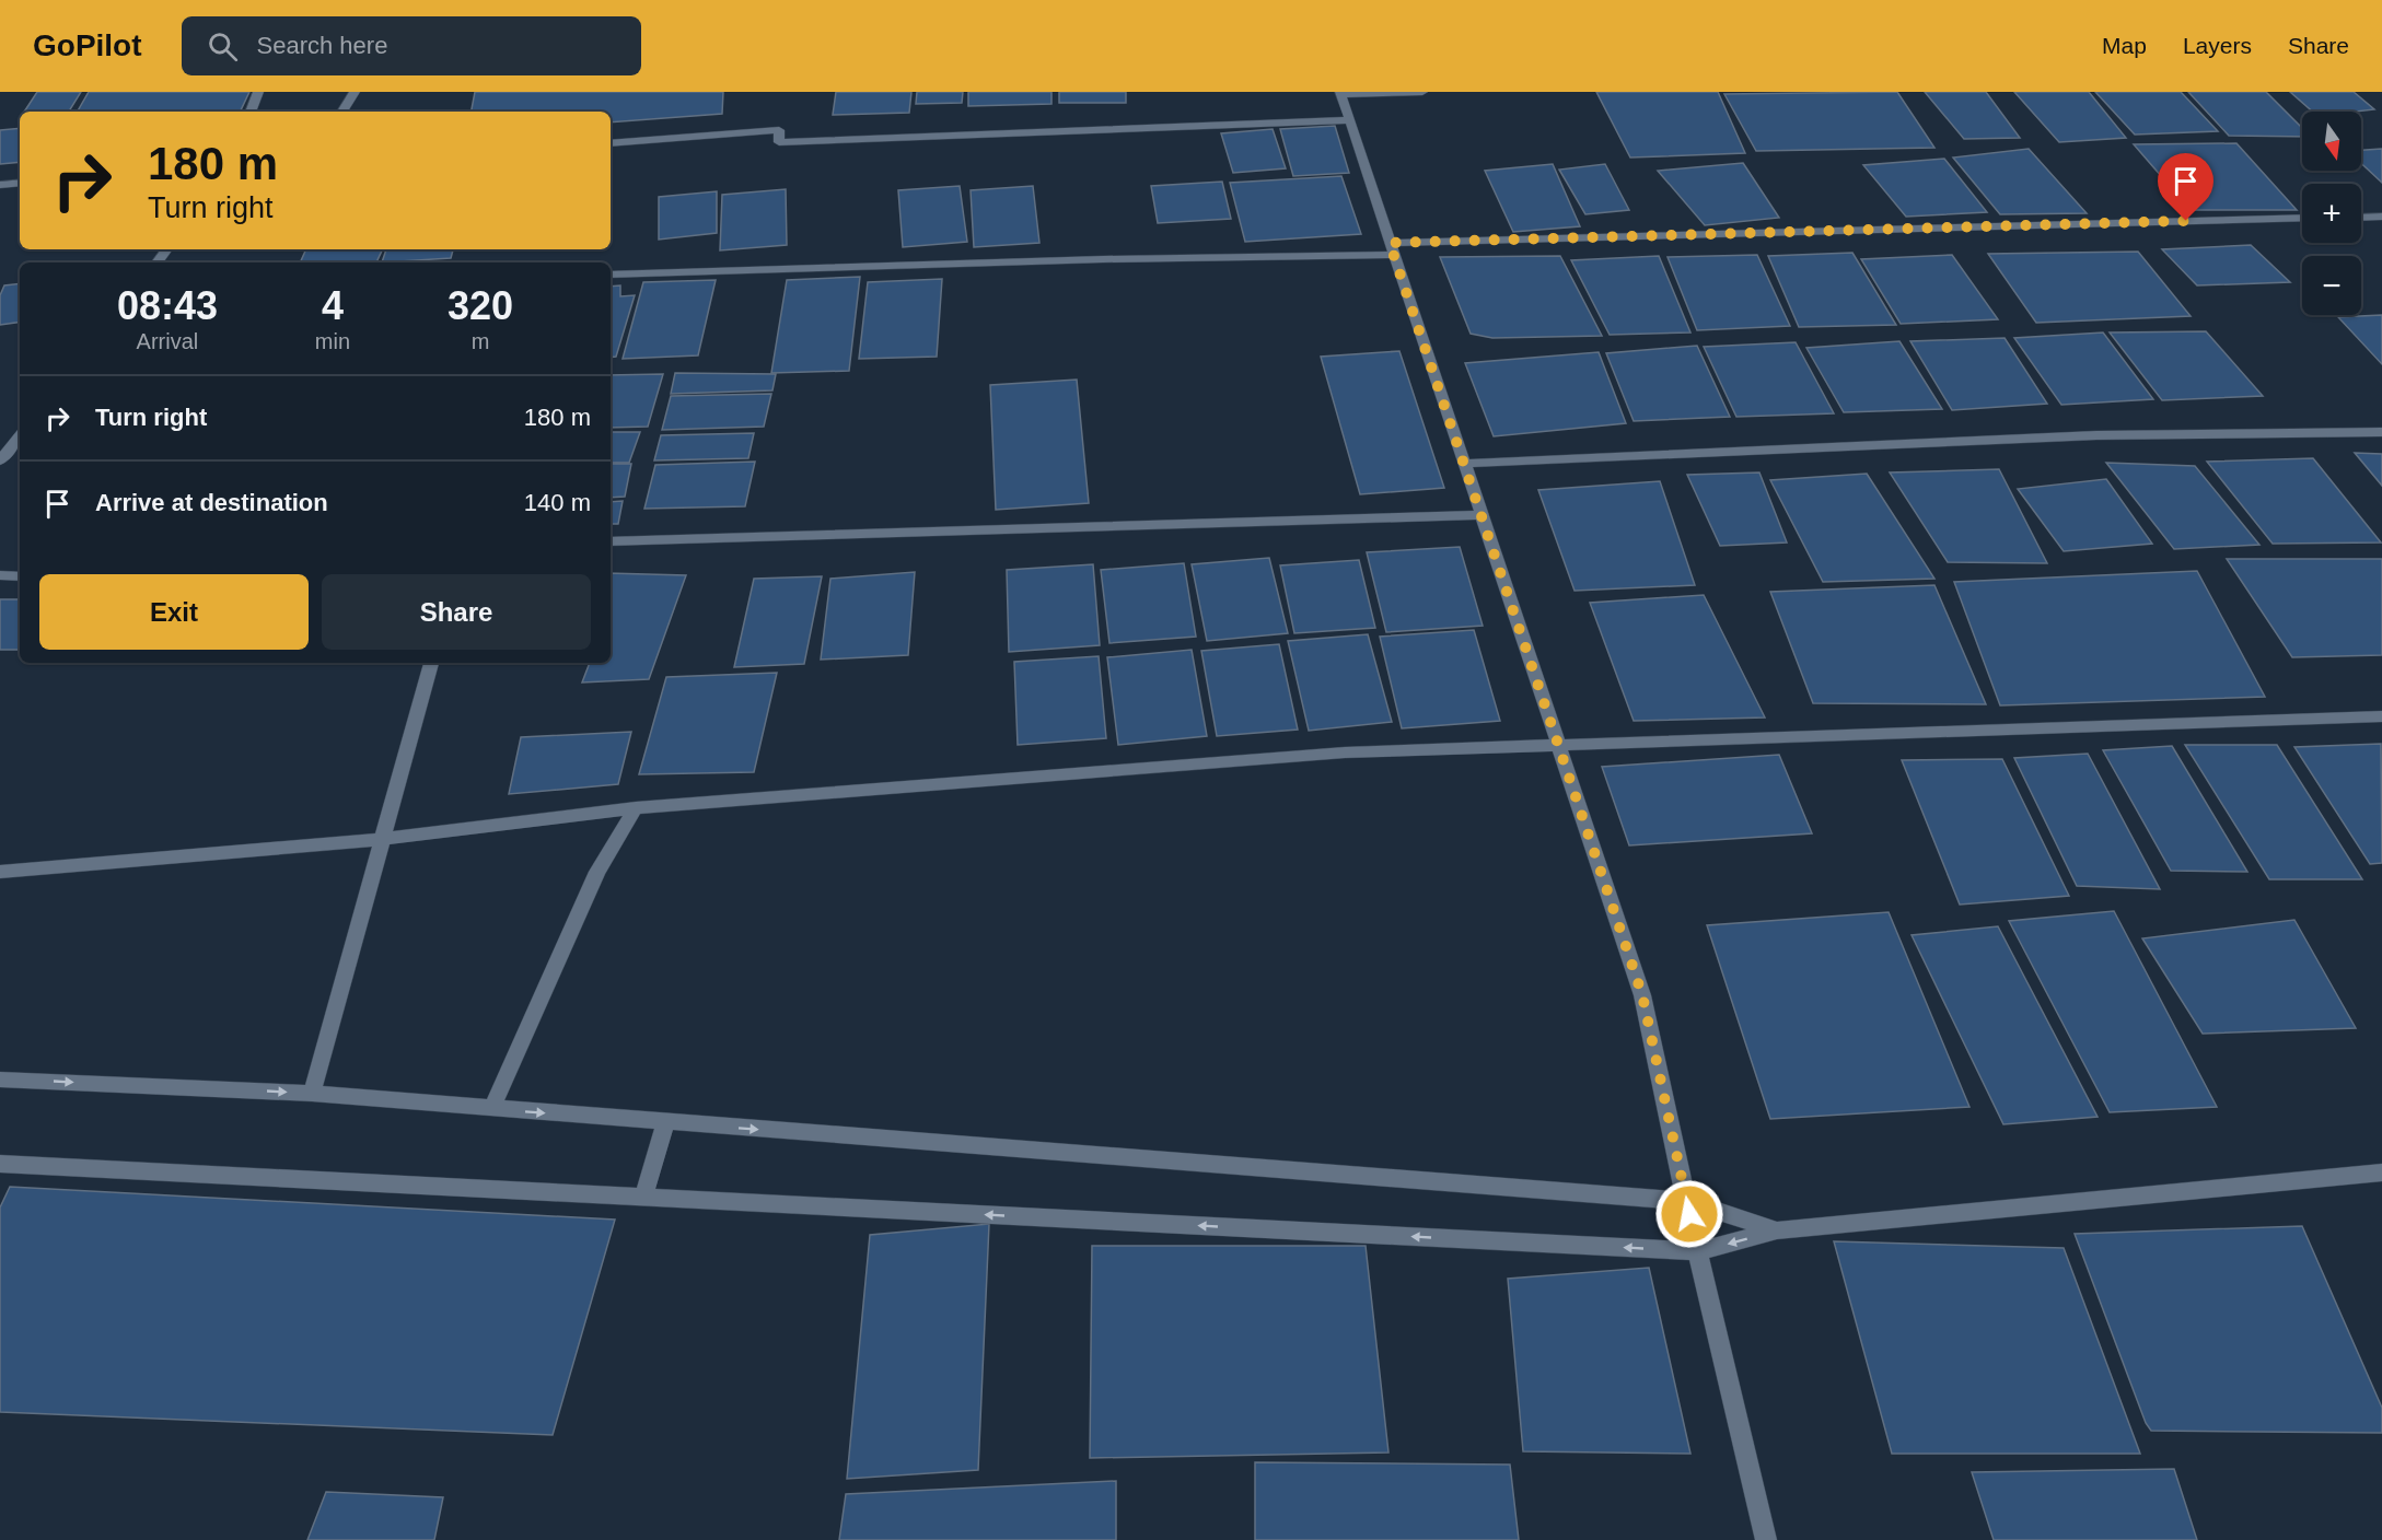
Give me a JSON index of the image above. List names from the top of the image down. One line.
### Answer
{"north":"bottom","page":{"header":"GoPilot","search":"Search here","nav":["Map","Layers","Share"],"map_buttons":["+","−"],"turn":["180 m","Turn right"],"eta":["08:43","Arrival","4","min","320","m"],"list":[{"name":"Turn right","value":"180 m"},{"name":"Arrive at destination","value":"140 m"}],"buttons":["Exit","Share"]}}
